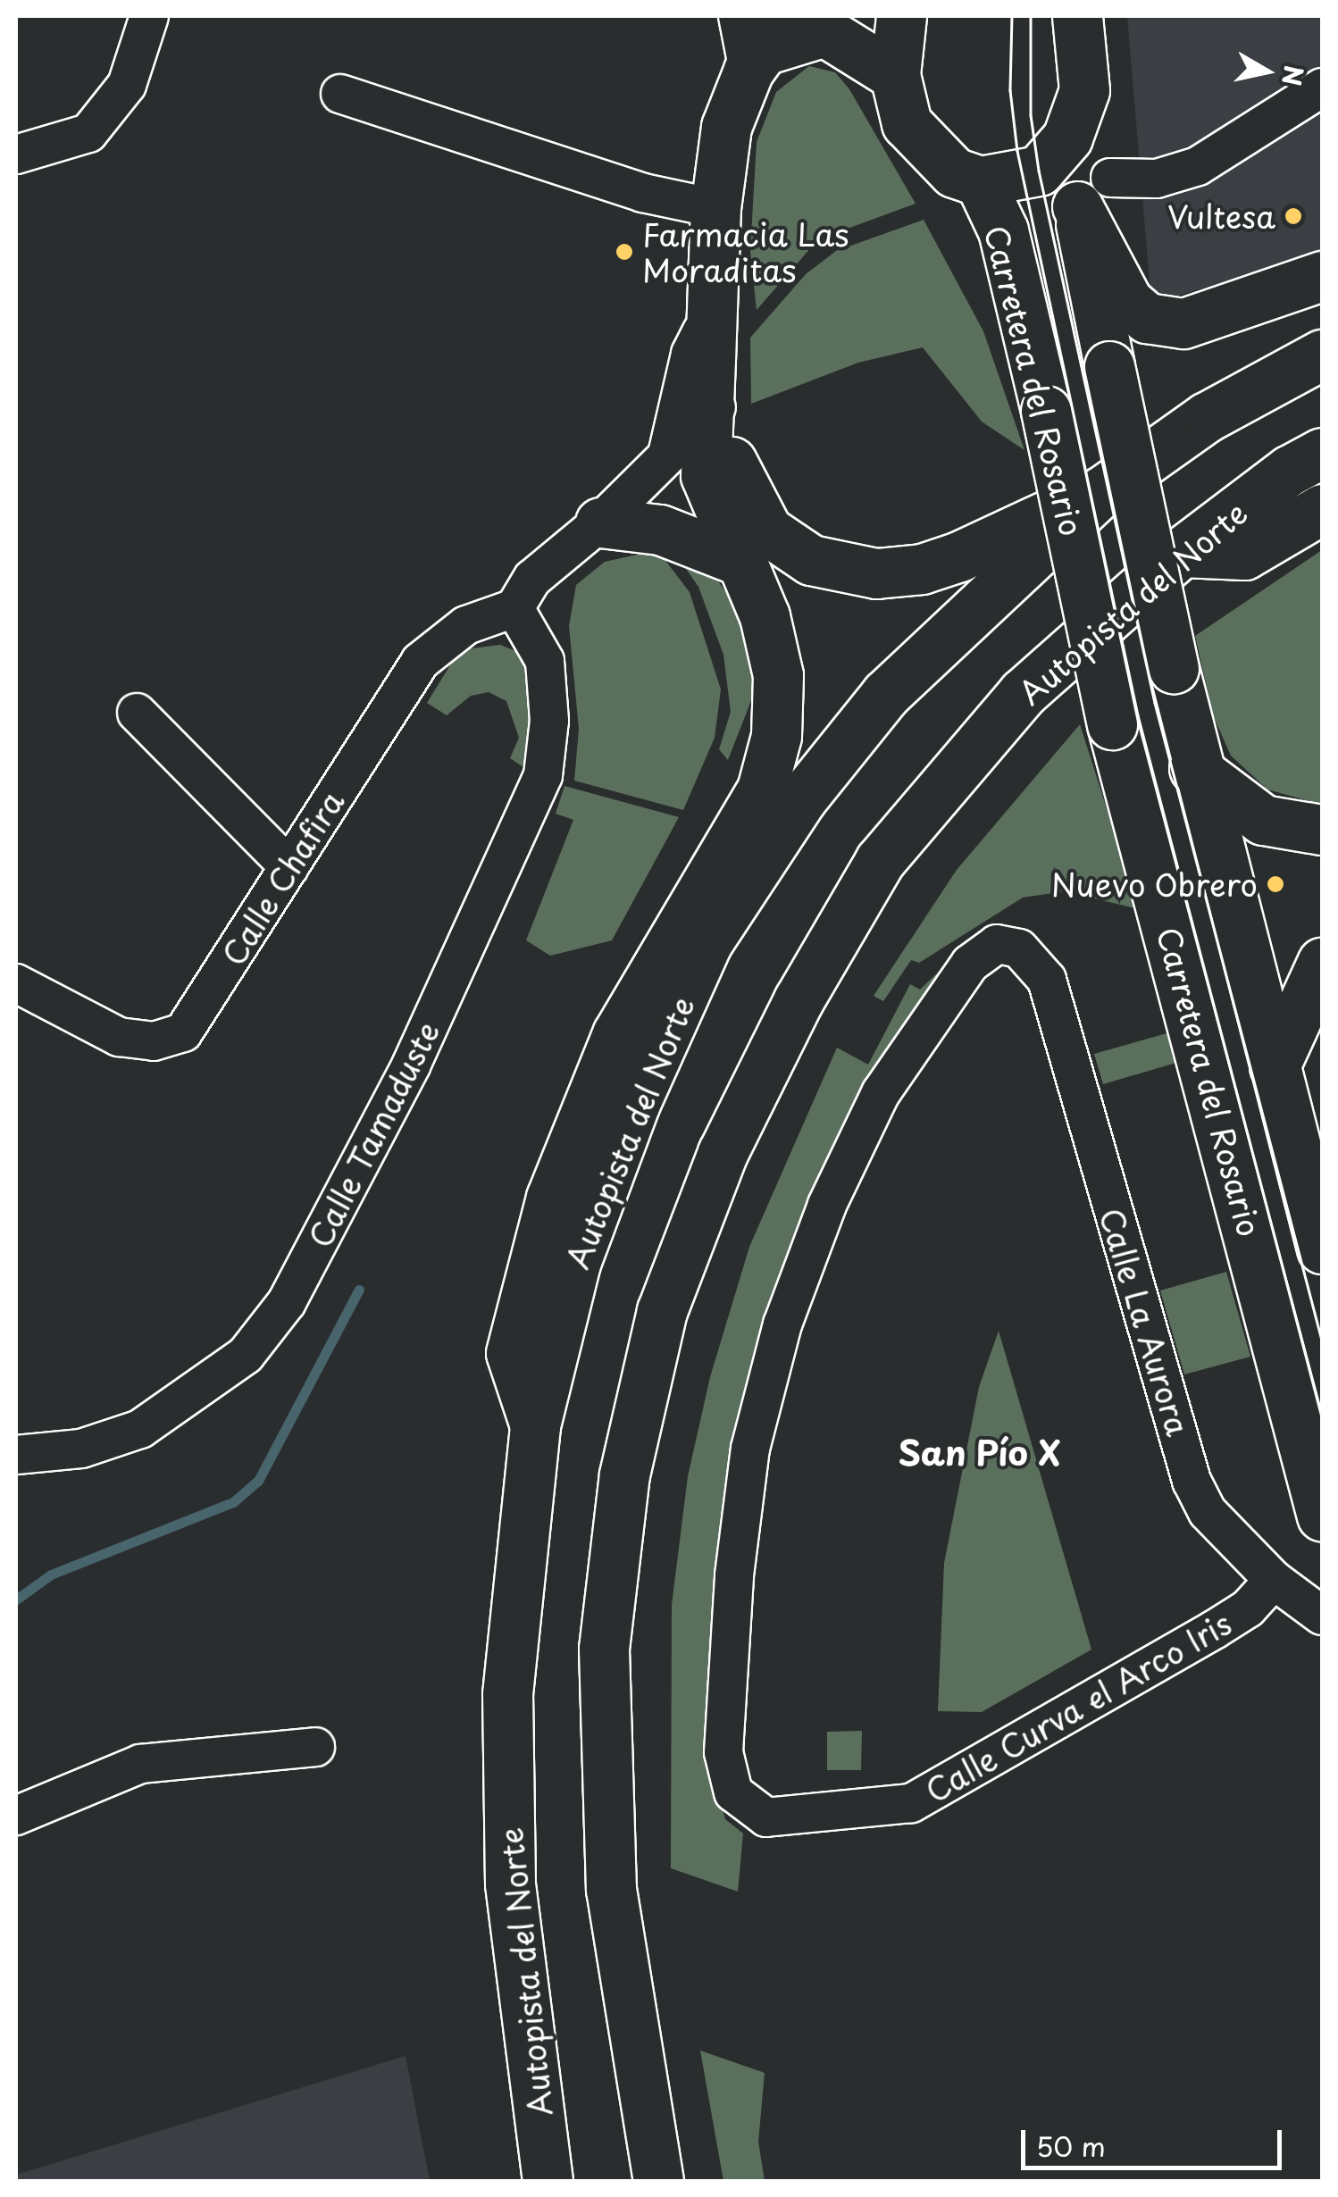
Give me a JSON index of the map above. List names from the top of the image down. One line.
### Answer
{"streets":{"main road":["Carretera del Rosario","Autopista del Norte"],"street":["Calle Chafira","Calle Tamaduste","Calle La Aurora","Calle Curva el Arco Iris"]},"crossings":[["Calle Chafira","Calle Tamaduste"],["Calle La Aurora","Calle Curva el Arco Iris"]],"districts":["San Pío X"],"places":["Vultesa","Farmacia Las Moraditas","Nuevo Obrero"],"scale_bar":"50 m","north":"right"}
